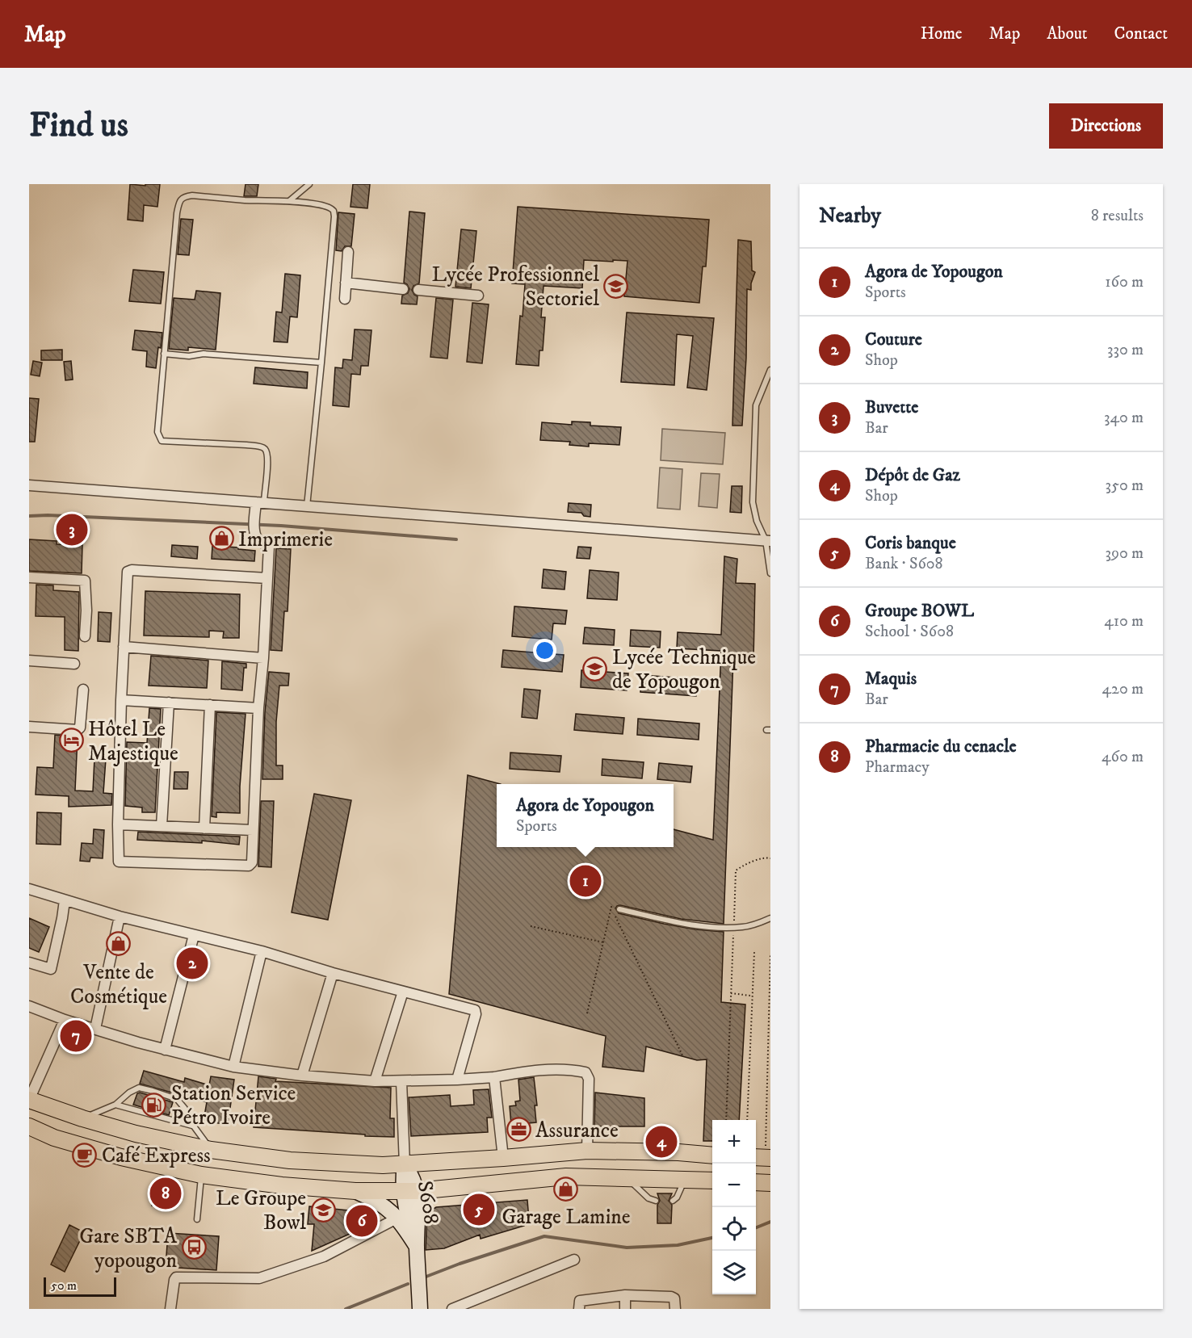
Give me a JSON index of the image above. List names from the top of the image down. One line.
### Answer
{"streets":{"street":["S608"]},"places":{"school or university":["Lycée Professionnel Sectoriel","Lycée Technique de Yopougon","Le Groupe Bowl"],"shop":["Imprimerie","Vente de Cosmétique","Garage Lamine"],"hotel":["Hôtel Le Majestique"],"fuel station":["Station Service Pétro Ivoire"],"office":["Assurance"],"cafe":["Café Express"],"bus stop":["Gare SBTA yopougon"]},"scale_bar":"50 m","page":{"header":"Map","nav":["Home","Map","About","Contact"],"buttons":"Directions","title":"Find us","heading":["Nearby","8 results"],"list":[{"mark":"1","name":"Agora de Yopougon","note":"Sports","value":"160 m"},{"mark":"2","name":"Couture","note":"Shop","value":"330 m"},{"mark":"3","name":"Buvette","note":"Bar","value":"340 m"},{"mark":"4","name":"Dépôt de Gaz","note":"Shop","value":"350 m"},{"mark":"5","name":"Coris banque","note":"Bank · S608","value":"390 m"},{"mark":"6","name":"Groupe BOWL","note":"School · S608","value":"410 m"},{"mark":"7","name":"Maquis","note":"Bar","value":"420 m"},{"mark":"8","name":"Pharmacie du cenacle","note":"Pharmacy","value":"460 m"}],"pins":["3","1","2","7","4","8","5","6"],"popup":["Agora de Yopougon","Sports"],"map_buttons":["+","−"],"scale":"50 m"}}
